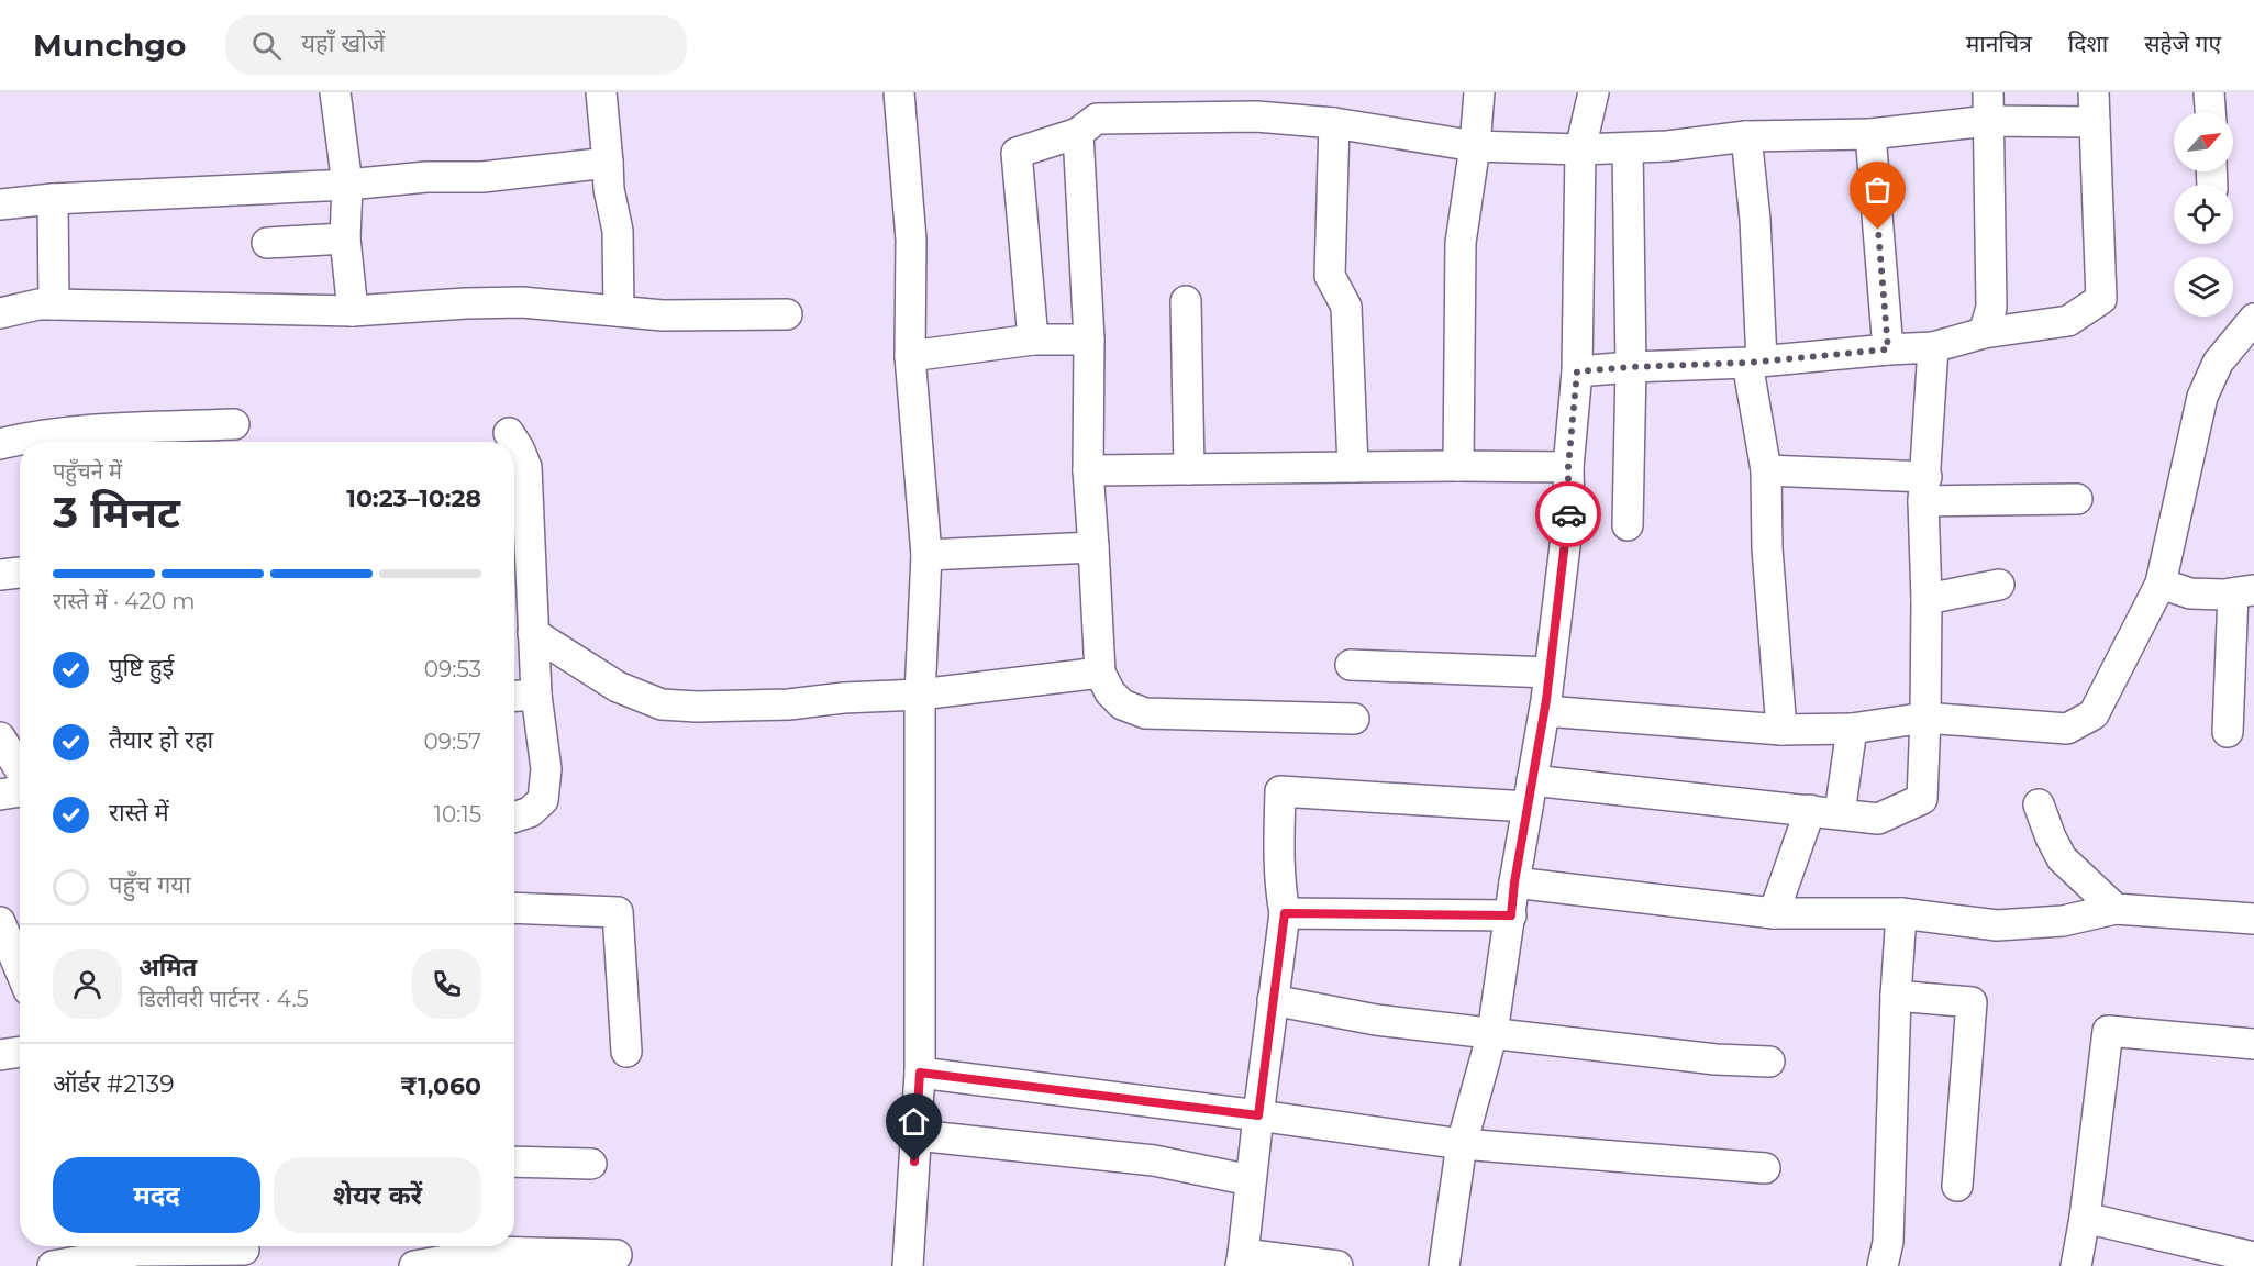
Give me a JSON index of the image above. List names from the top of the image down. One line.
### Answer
{"north":"top right","page":{"header":"Munchgo","search":"यहाँ खोजें","nav":["मानचित्र","दिशा","सहेजे गए"],"heading":["3 मिनट","पहुँचने में","10:23–10:28"],"panel":["अमित","डिलीवरी पार्टनर · 4.5","ऑर्डर #2139","₹1,060"],"bar":"रास्ते में · 420 m","list":[["पुष्टि हुई","09:53"],["तैयार हो रहा","09:57"],["रास्ते में","10:15"],"पहुँच गया"],"buttons":["मदद","शेयर करें"]}}
